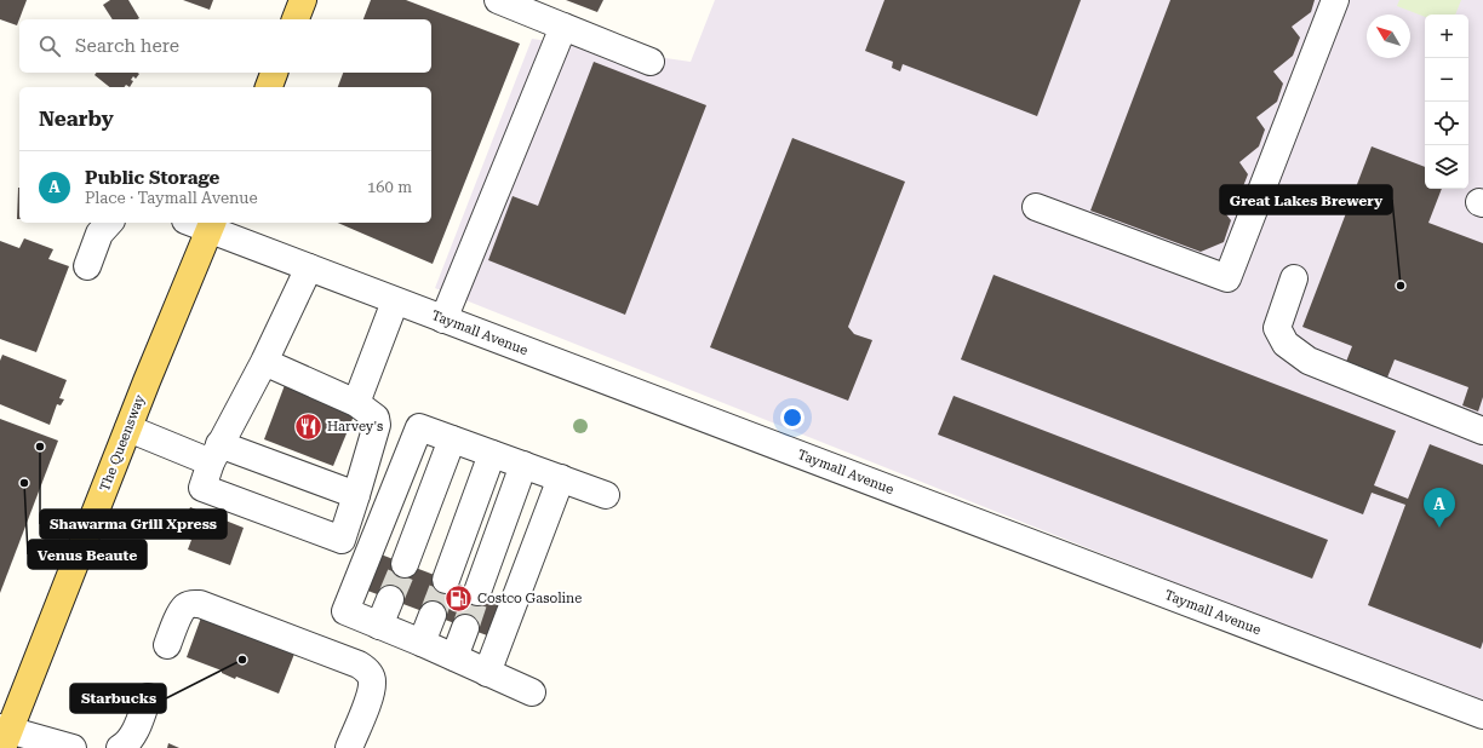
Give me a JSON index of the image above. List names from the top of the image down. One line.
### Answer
{"streets":{"main road":["The Queensway"],"street":["Taymall Avenue"]},"crossings":[["Taymall Avenue","The Queensway"]],"places":{"other":["Great Lakes Brewery","Shawarma Grill Xpress","Venus Beaute","Starbucks"],"restaurant":["Harvey's"],"fuel station":["Costco Gasoline"]},"north":"top left","page":{"map_buttons":["+","−"],"search":"Search here","heading":"Nearby","list":[{"mark":"A","name":"Public Storage","note":"Place · Taymall Avenue","value":"160 m"}],"pins":"A"}}
